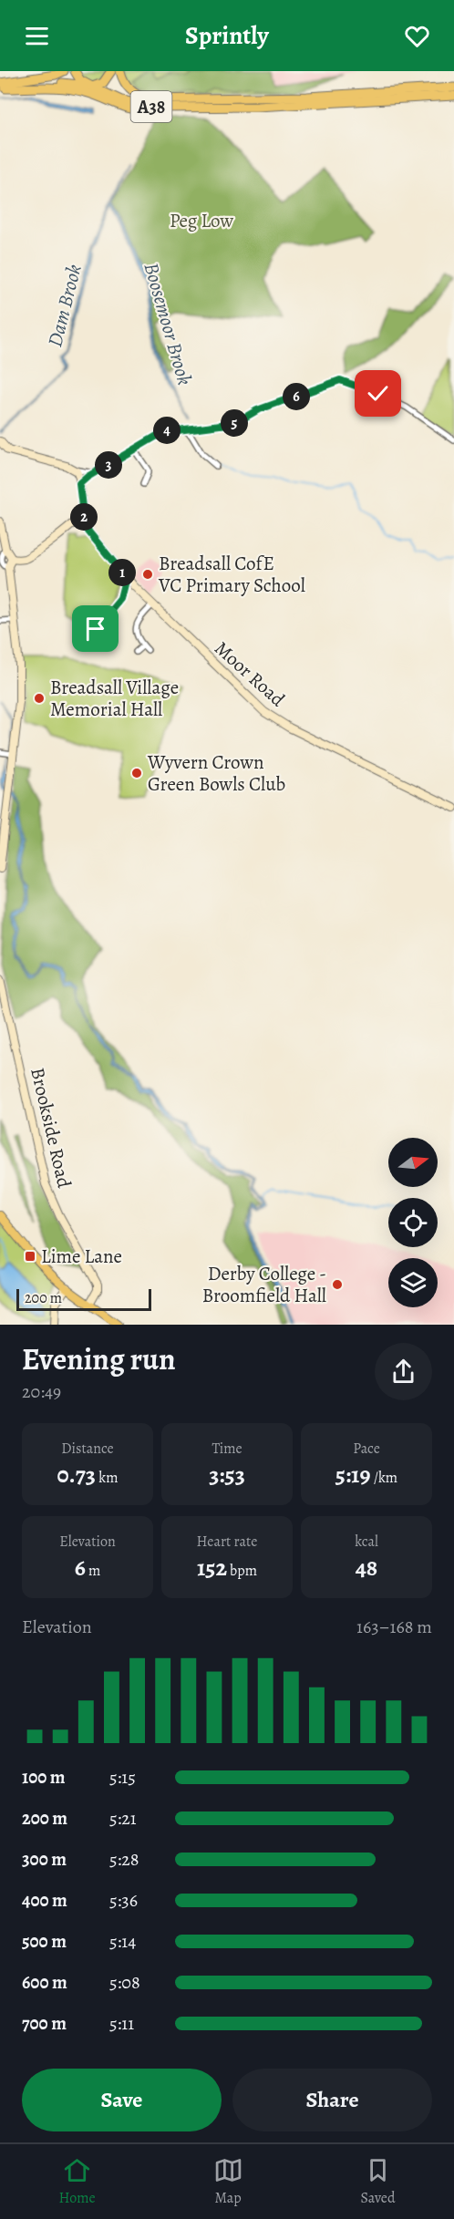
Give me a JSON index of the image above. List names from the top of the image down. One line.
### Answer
{"streets":{"highway":["A38"],"street":["Moor Road","Brookside Road"]},"water":["Dam Brook","Boosemoor Brook"],"parks":["Peg Low"],"places":{"other":["Breadsall CofE VC Primary School","Breadsall Village Memorial Hall","Wyvern Crown Green Bowls Club","Derby College - Broomfield Hall"],"transit":["Lime Lane"]},"scale_bar":"200 m","north":"right","page":{"header":"Sprintly","pins":["6","5","4","3","2","1"],"scale":"200 m","heading":["Evening run","20:49"],"stats":[["Distance","0.73 km"],["Time","3:53"],["Pace","5:19 /km"],["Elevation","6 m"],["Heart rate","152 bpm"],["kcal","48"]],"chart":["Elevation","163–168 m"],"list":[{"name":"100 m","note":"5:15"},{"name":"200 m","note":"5:21"},{"name":"300 m","note":"5:28"},{"name":"400 m","note":"5:36"},{"name":"500 m","note":"5:14"},{"name":"600 m","note":"5:08"},{"name":"700 m","note":"5:11"}],"buttons":["Save","Share"],"tabs":["Home","Map","Saved"]}}
